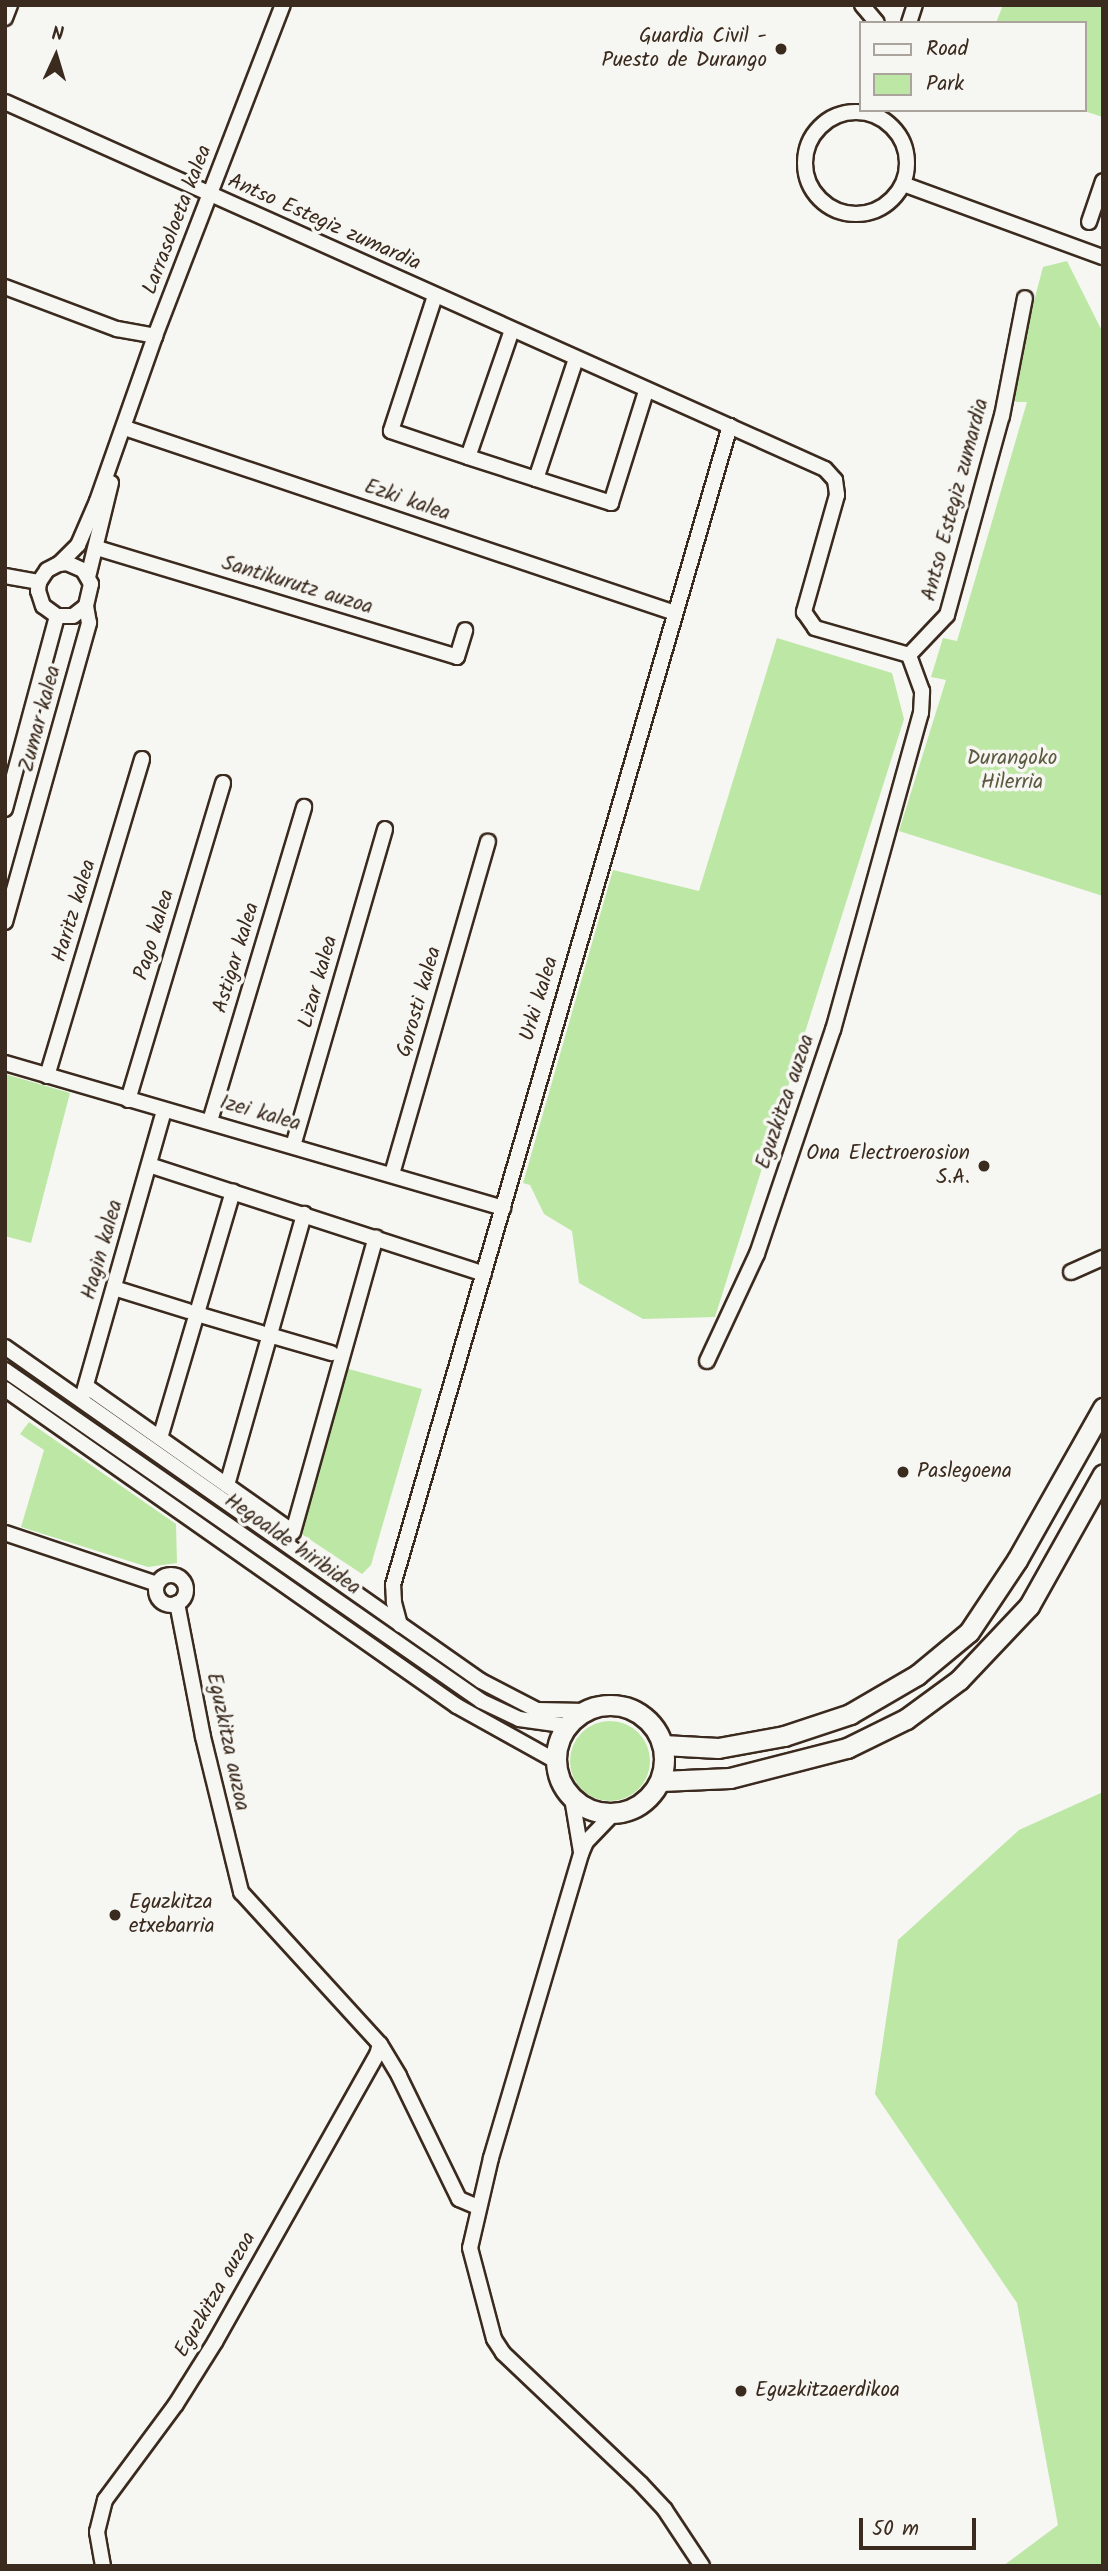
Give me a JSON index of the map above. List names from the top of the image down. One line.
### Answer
{"streets":{"street":["Larrasoloeta kalea","Antso Estegiz zumardia","Ezki kalea","Santikurutz auzoa","Zumar kalea","Haritz kalea","Pago kalea","Astigar kalea","Lizar kalea","Urki kalea","Gorosti kalea","Eguzkitza auzoa","Izei kalea","Hagin kalea","Hegoalde hiribidea"]},"crossings":[["Larrasoloeta kalea","Antso Estegiz zumardia"],["Larrasoloeta kalea","Ezki kalea"],["Antso Estegiz zumardia","Urki kalea"],["Antso Estegiz zumardia","Eguzkitza auzoa"],["Ezki kalea","Urki kalea"],["Haritz kalea","Izei kalea"],["Pago kalea","Izei kalea"],["Astigar kalea","Izei kalea"],["Lizar kalea","Izei kalea"],["Urki kalea","Izei kalea"],["Gorosti kalea","Izei kalea"],["Izei kalea","Hagin kalea"],["Hagin kalea","Hegoalde hiribidea"]],"parks":["Durangoko Hilerria"],"places":["Guardia Civil - Puesto de Durango","Ona Electroerosion S.A.","Paslegoena","Eguzkitza etxebarria","Eguzkitzaerdikoa"],"legend":["Road","Park"],"scale_bar":"50 m","north":"top"}
